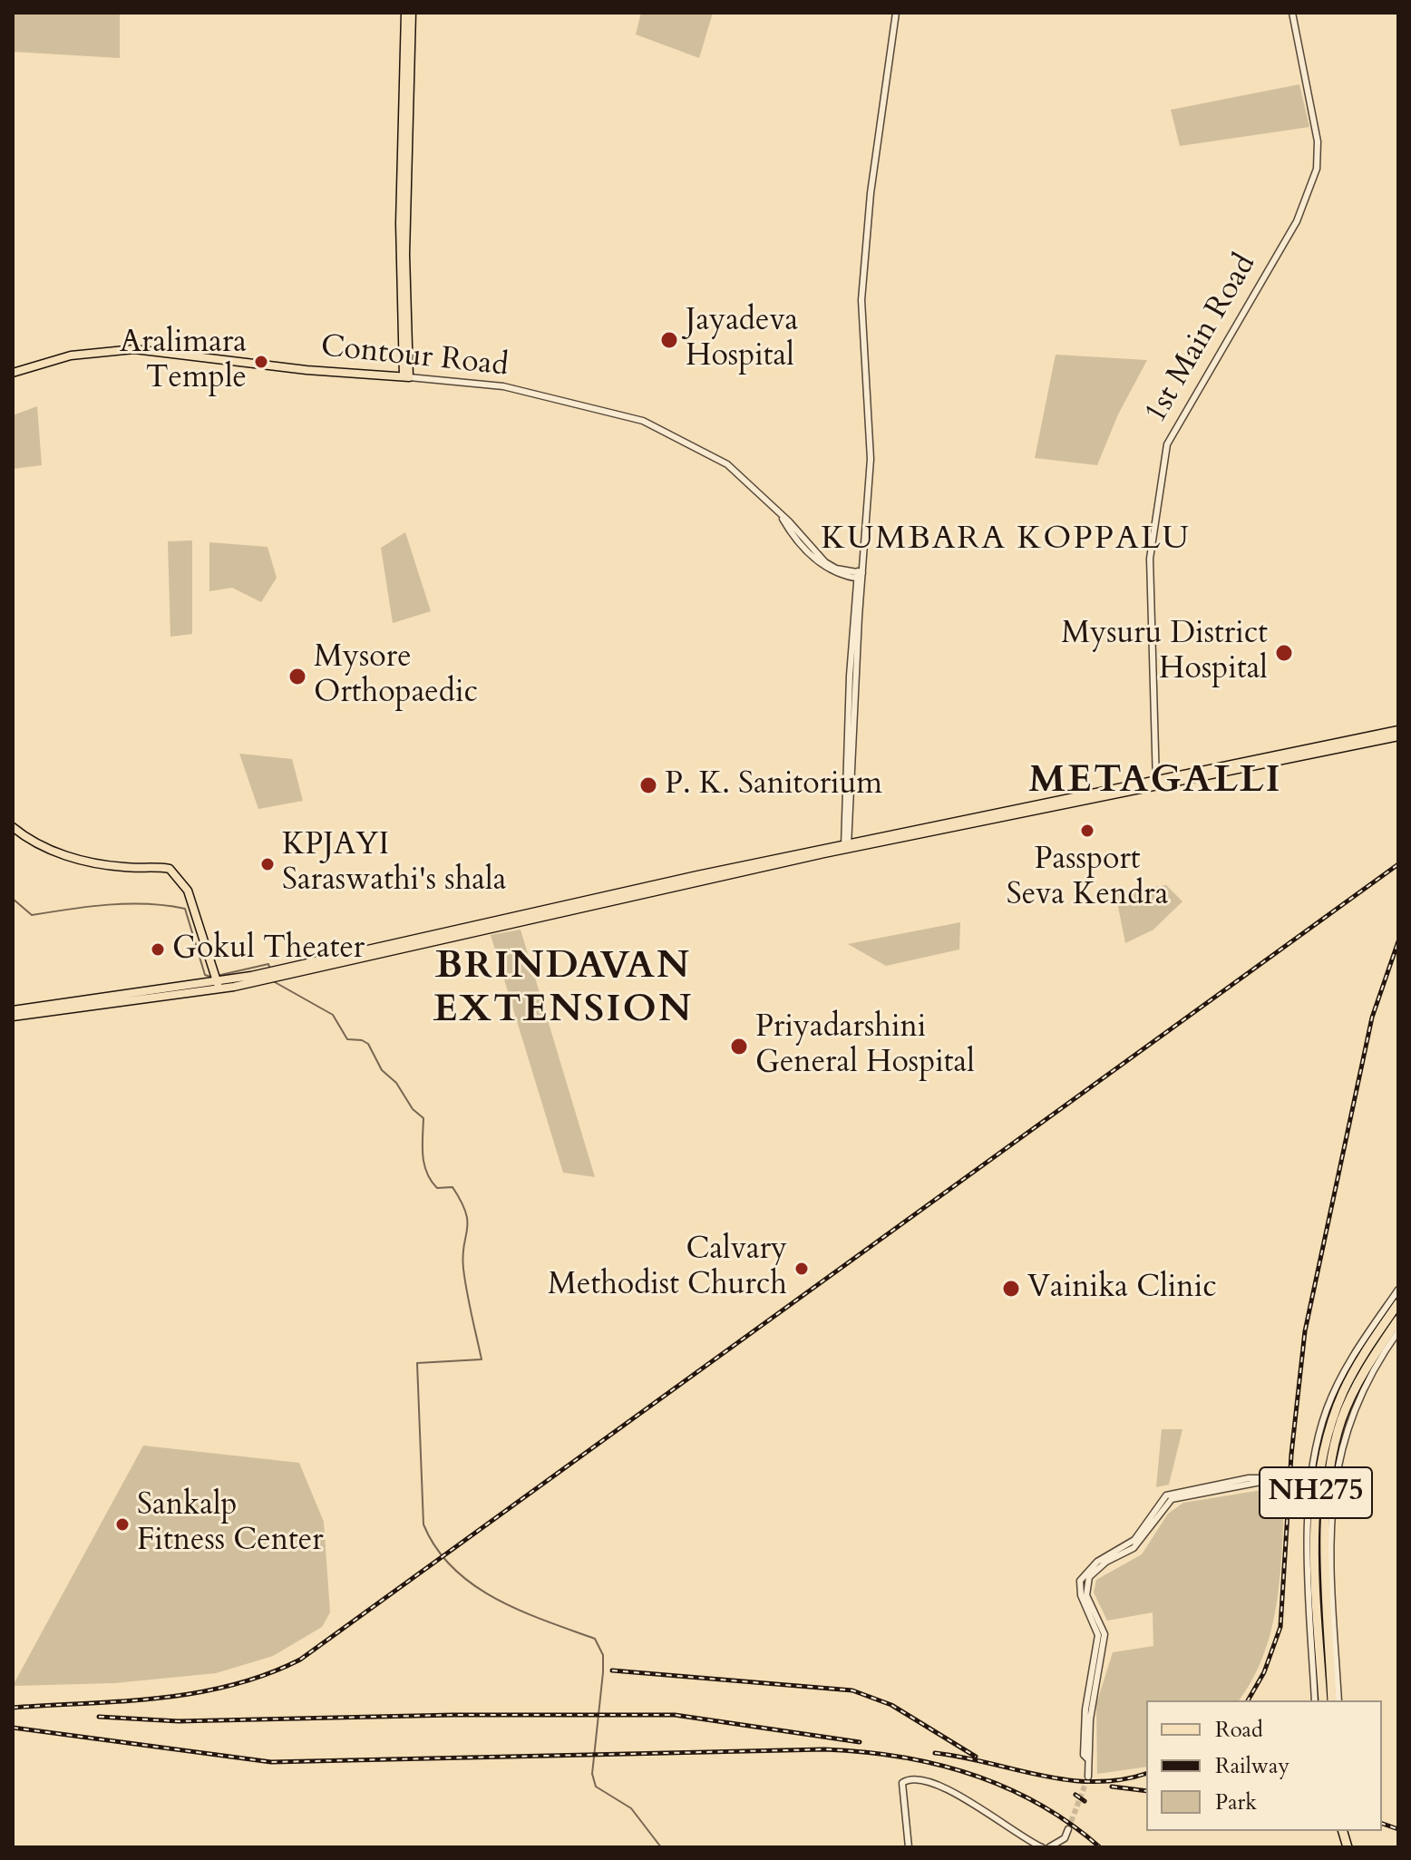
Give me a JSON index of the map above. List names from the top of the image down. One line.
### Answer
{"streets":{"highway":["NH275"],"main road":["Contour Road"],"street":["1st Main Road"]},"districts":["KUMBARA KOPPALU","METAGALLI","BRINDAVAN EXTENSION"],"places":["Jayadeva Hospital","Aralimara Temple","Mysuru District Hospital","Mysore Orthopaedic","P. K. Sanitorium","Passport Seva Kendra","KPJAYI Saraswathi's shala","Gokul Theater","Priyadarshini General Hospital","Calvary Methodist Church","Vainika Clinic","Sankalp Fitness Center"],"legend":["Road","Railway","Park"]}
